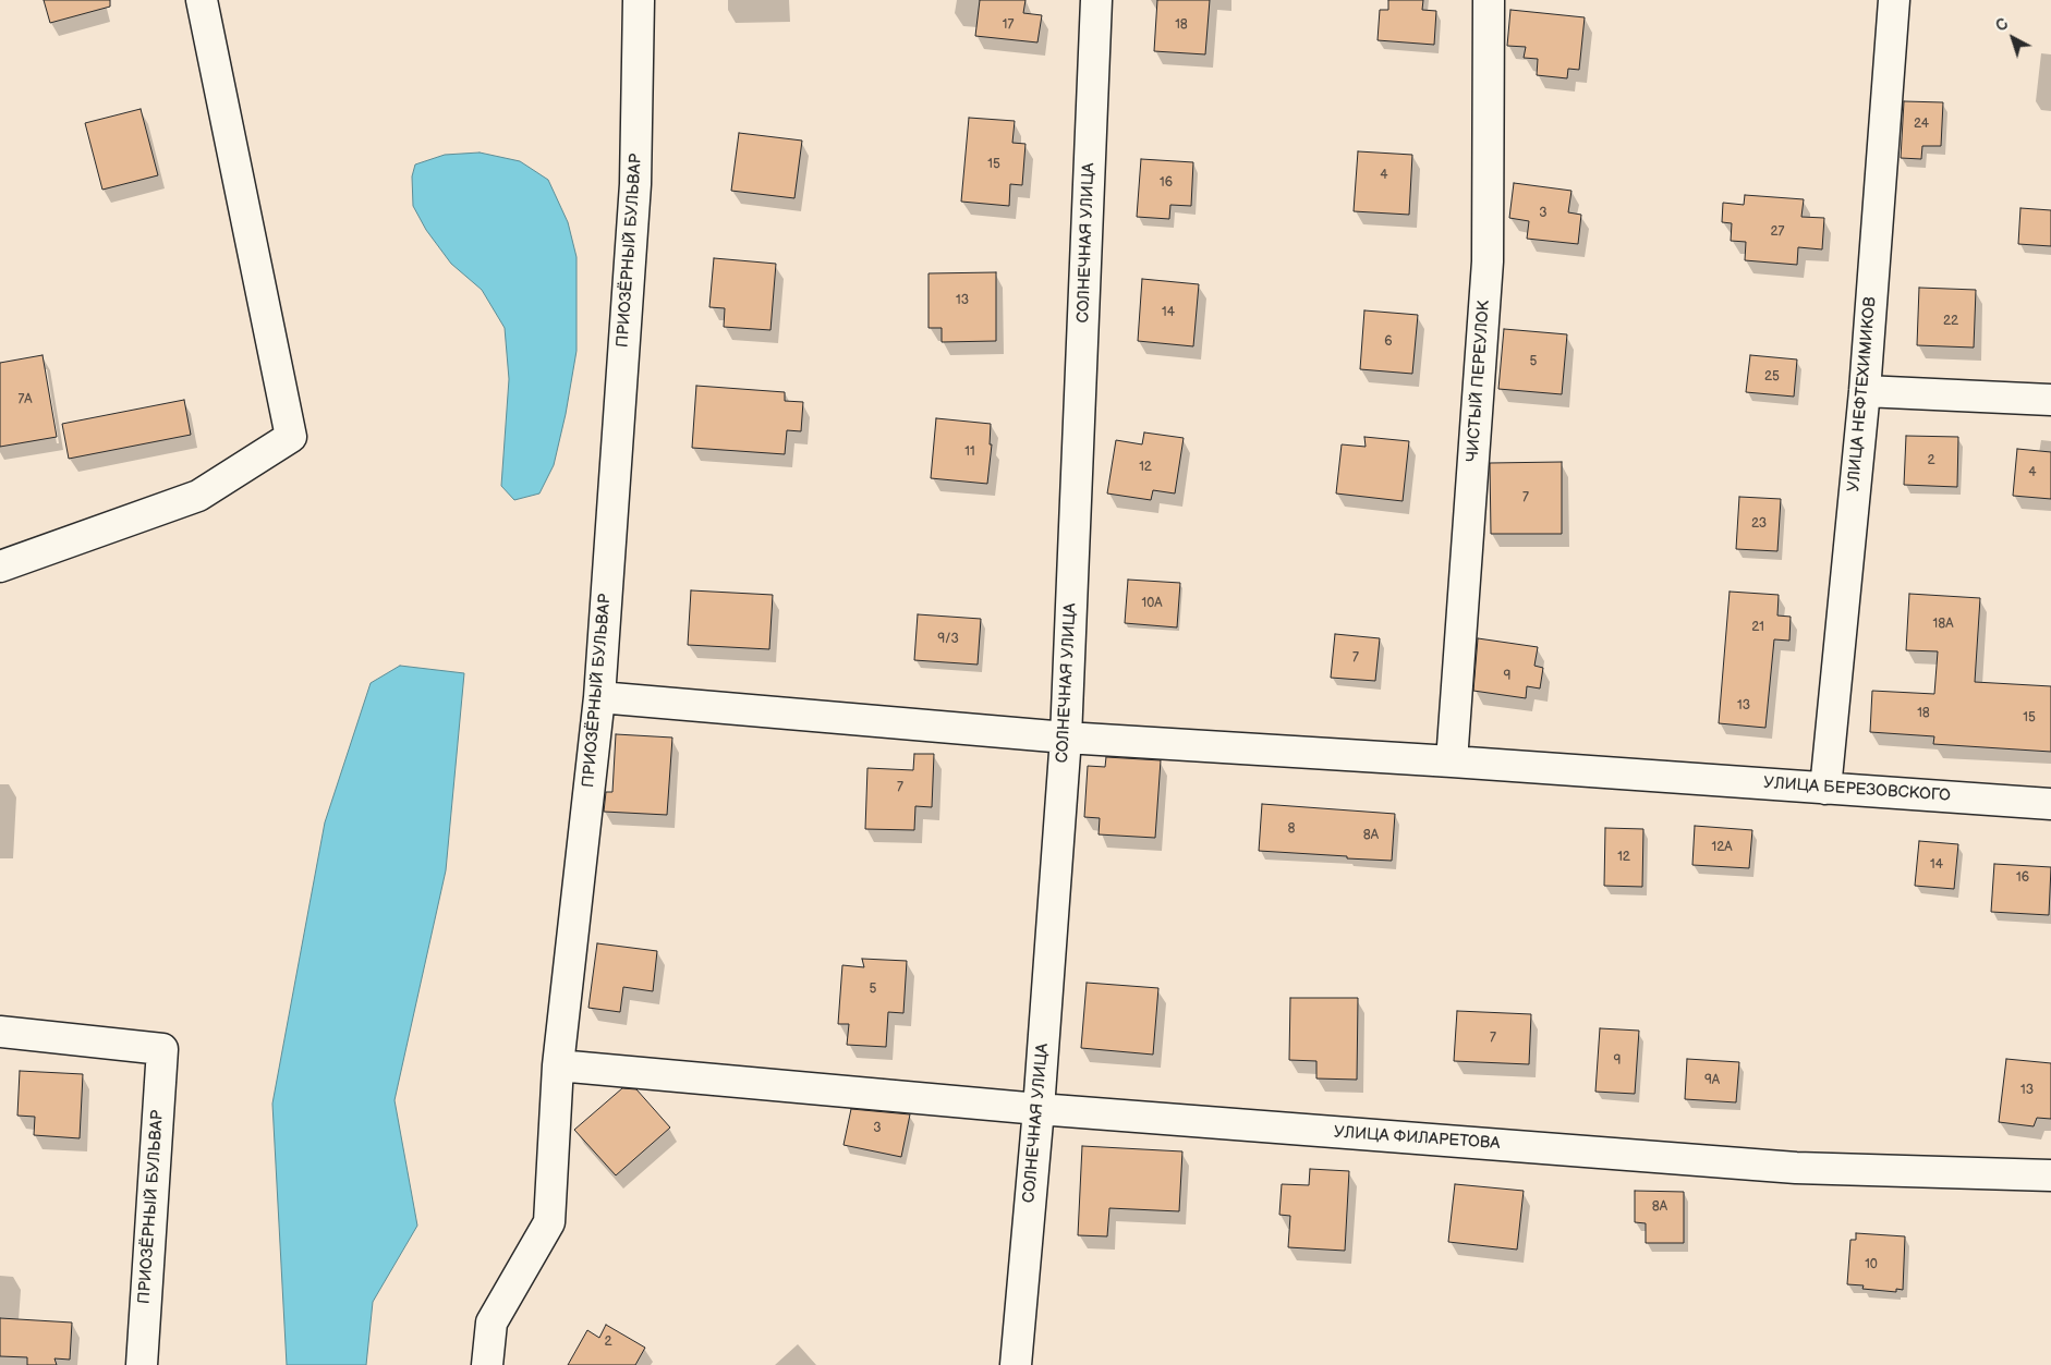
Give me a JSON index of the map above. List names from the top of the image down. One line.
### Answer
{"streets":{"street":["СОЛНЕЧНАЯ УЛИЦА","ПРИОЗЁРНЫЙ БУЛЬВАР","ЧИСТЫЙ ПЕРЕУЛОК","УЛИЦА НЕФТЕХИМИКОВ","УЛИЦА БЕРЕЗОВСКОГО","УЛИЦА ФИЛАРЕТОВА"]},"crossings":[["СОЛНЕЧНАЯ УЛИЦА","УЛИЦА БЕРЕЗОВСКОГО"],["СОЛНЕЧНАЯ УЛИЦА","УЛИЦА ФИЛАРЕТОВА"],["ПРИОЗЁРНЫЙ БУЛЬВАР","УЛИЦА БЕРЕЗОВСКОГО"],["ПРИОЗЁРНЫЙ БУЛЬВАР","УЛИЦА ФИЛАРЕТОВА"],["ЧИСТЫЙ ПЕРЕУЛОК","УЛИЦА БЕРЕЗОВСКОГО"],["УЛИЦА НЕФТЕХИМИКОВ","УЛИЦА БЕРЕЗОВСКОГО"]],"house_numbers":["17","18","24","15","4","16","3","27","13","14","22","6","5","25","7А","11","2","12","4","7","23","10А","18А","21","9/3","7","9","13","18","15","7","8","8А","12А","12","14","16","5","7","9","9А","13","3","8А","10","2"],"north":"top left"}
